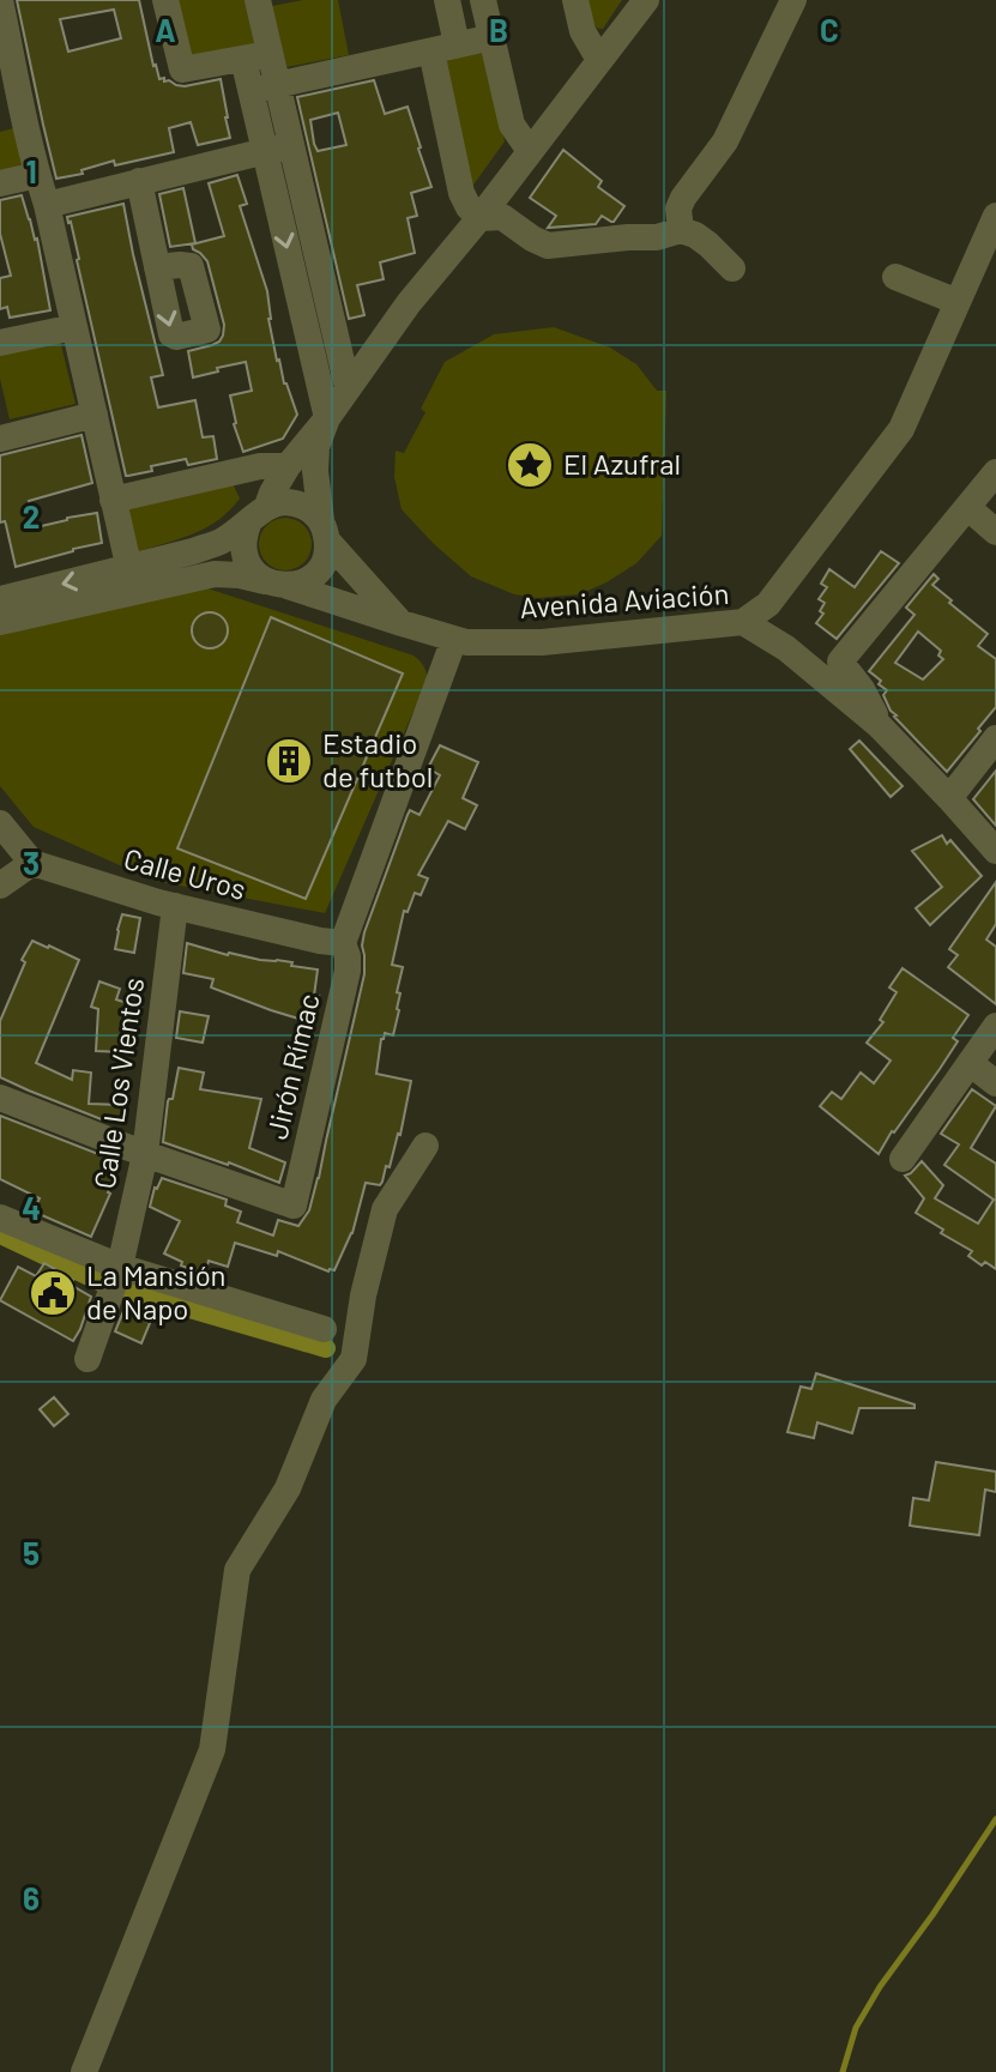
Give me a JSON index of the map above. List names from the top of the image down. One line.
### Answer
{"streets":{"street":["Avenida Aviación","Calle Uros","Jirón Rímac","Calle Los Vientos"]},"crossings":[["Calle Uros","Jirón Rímac"],["Calle Uros","Calle Los Vientos"],["Jirón Rímac","Calle Los Vientos"]],"places":{"place":["El Azufral"],"building":["Estadio de futbol"],"public building":["La Mansión de Napo"]},"grid":{"columns":["A","B","C"],"rows":["1","2","3","4","5","6"]}}
